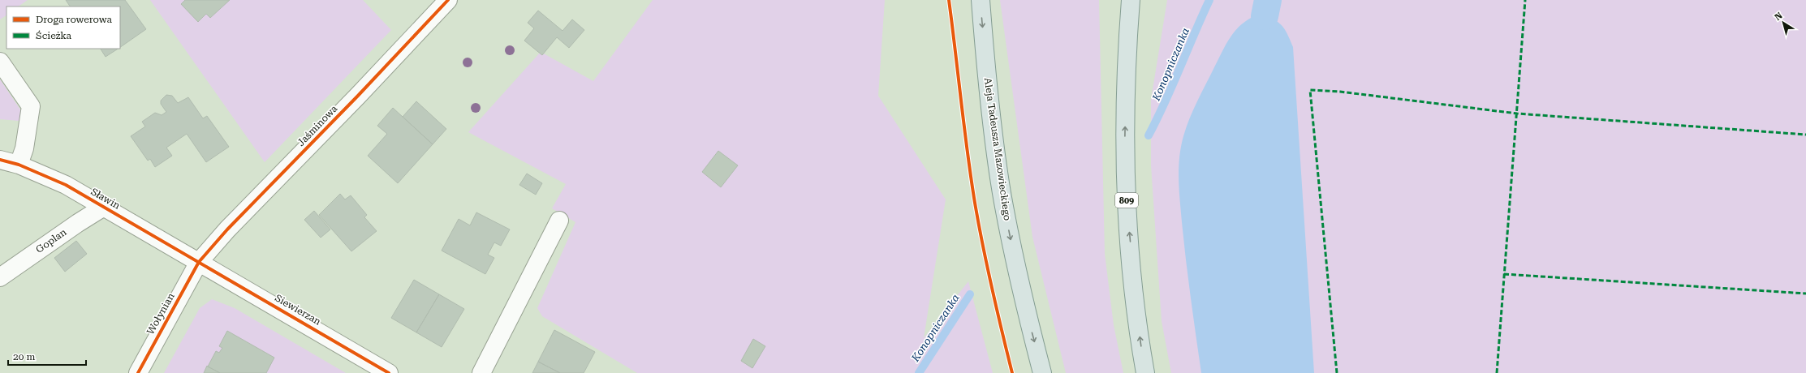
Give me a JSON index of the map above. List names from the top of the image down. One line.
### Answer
{"streets":{"main road":["Aleja Tadeusza Mazowieckiego","809"],"street":["Jaśminowa","Sławin","Goplan","Siewierzan","Wołynian"]},"crossings":[["Jaśminowa","Sławin"],["Jaśminowa","Siewierzan"],["Jaśminowa","Wołynian"],["Sławin","Goplan"],["Sławin","Siewierzan"],["Sławin","Wołynian"],["Siewierzan","Wołynian"]],"water":["Konopniczanka"],"legend":["Droga rowerowa","Ścieżka"],"scale_bar":"20 m","north":"top left"}
